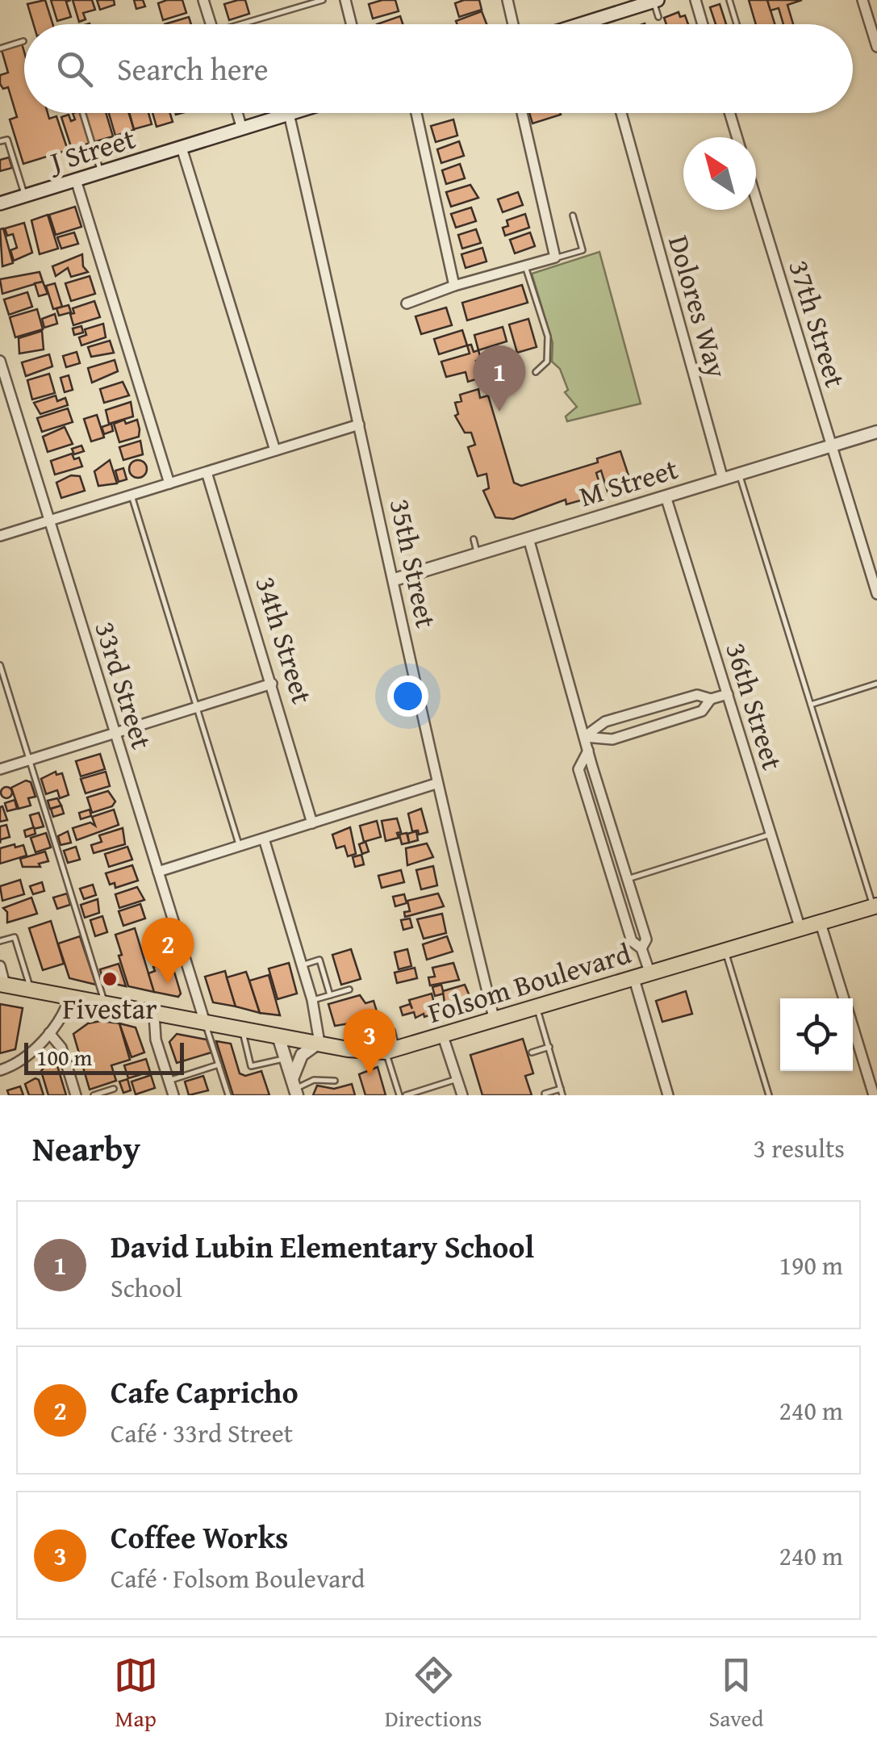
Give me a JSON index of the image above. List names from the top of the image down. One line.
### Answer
{"streets":{"main road":["J Street","Folsom Boulevard"],"street":["Dolores Way","37th Street","M Street","35th Street","34th Street","33rd Street","36th Street"]},"crossings":[["J Street","35th Street"],["Dolores Way","M Street"],["37th Street","M Street"],["M Street","35th Street"],["M Street","36th Street"],["35th Street","Folsom Boulevard"],["33rd Street","Folsom Boulevard"],["36th Street","Folsom Boulevard"]],"places":["Fivestar"],"scale_bar":"100 m","north":"top left","page":{"search":"Search here","pins":["1","2","3"],"scale":"100 m","heading":["Nearby","3 results"],"list":[{"mark":"1","name":"David Lubin Elementary School","note":"School","value":"190 m"},{"mark":"2","name":"Cafe Capricho","note":"Café · 33rd Street","value":"240 m"},{"mark":"3","name":"Coffee Works","note":"Café · Folsom Boulevard","value":"240 m"}],"nav":["Map","Directions","Saved"]}}
